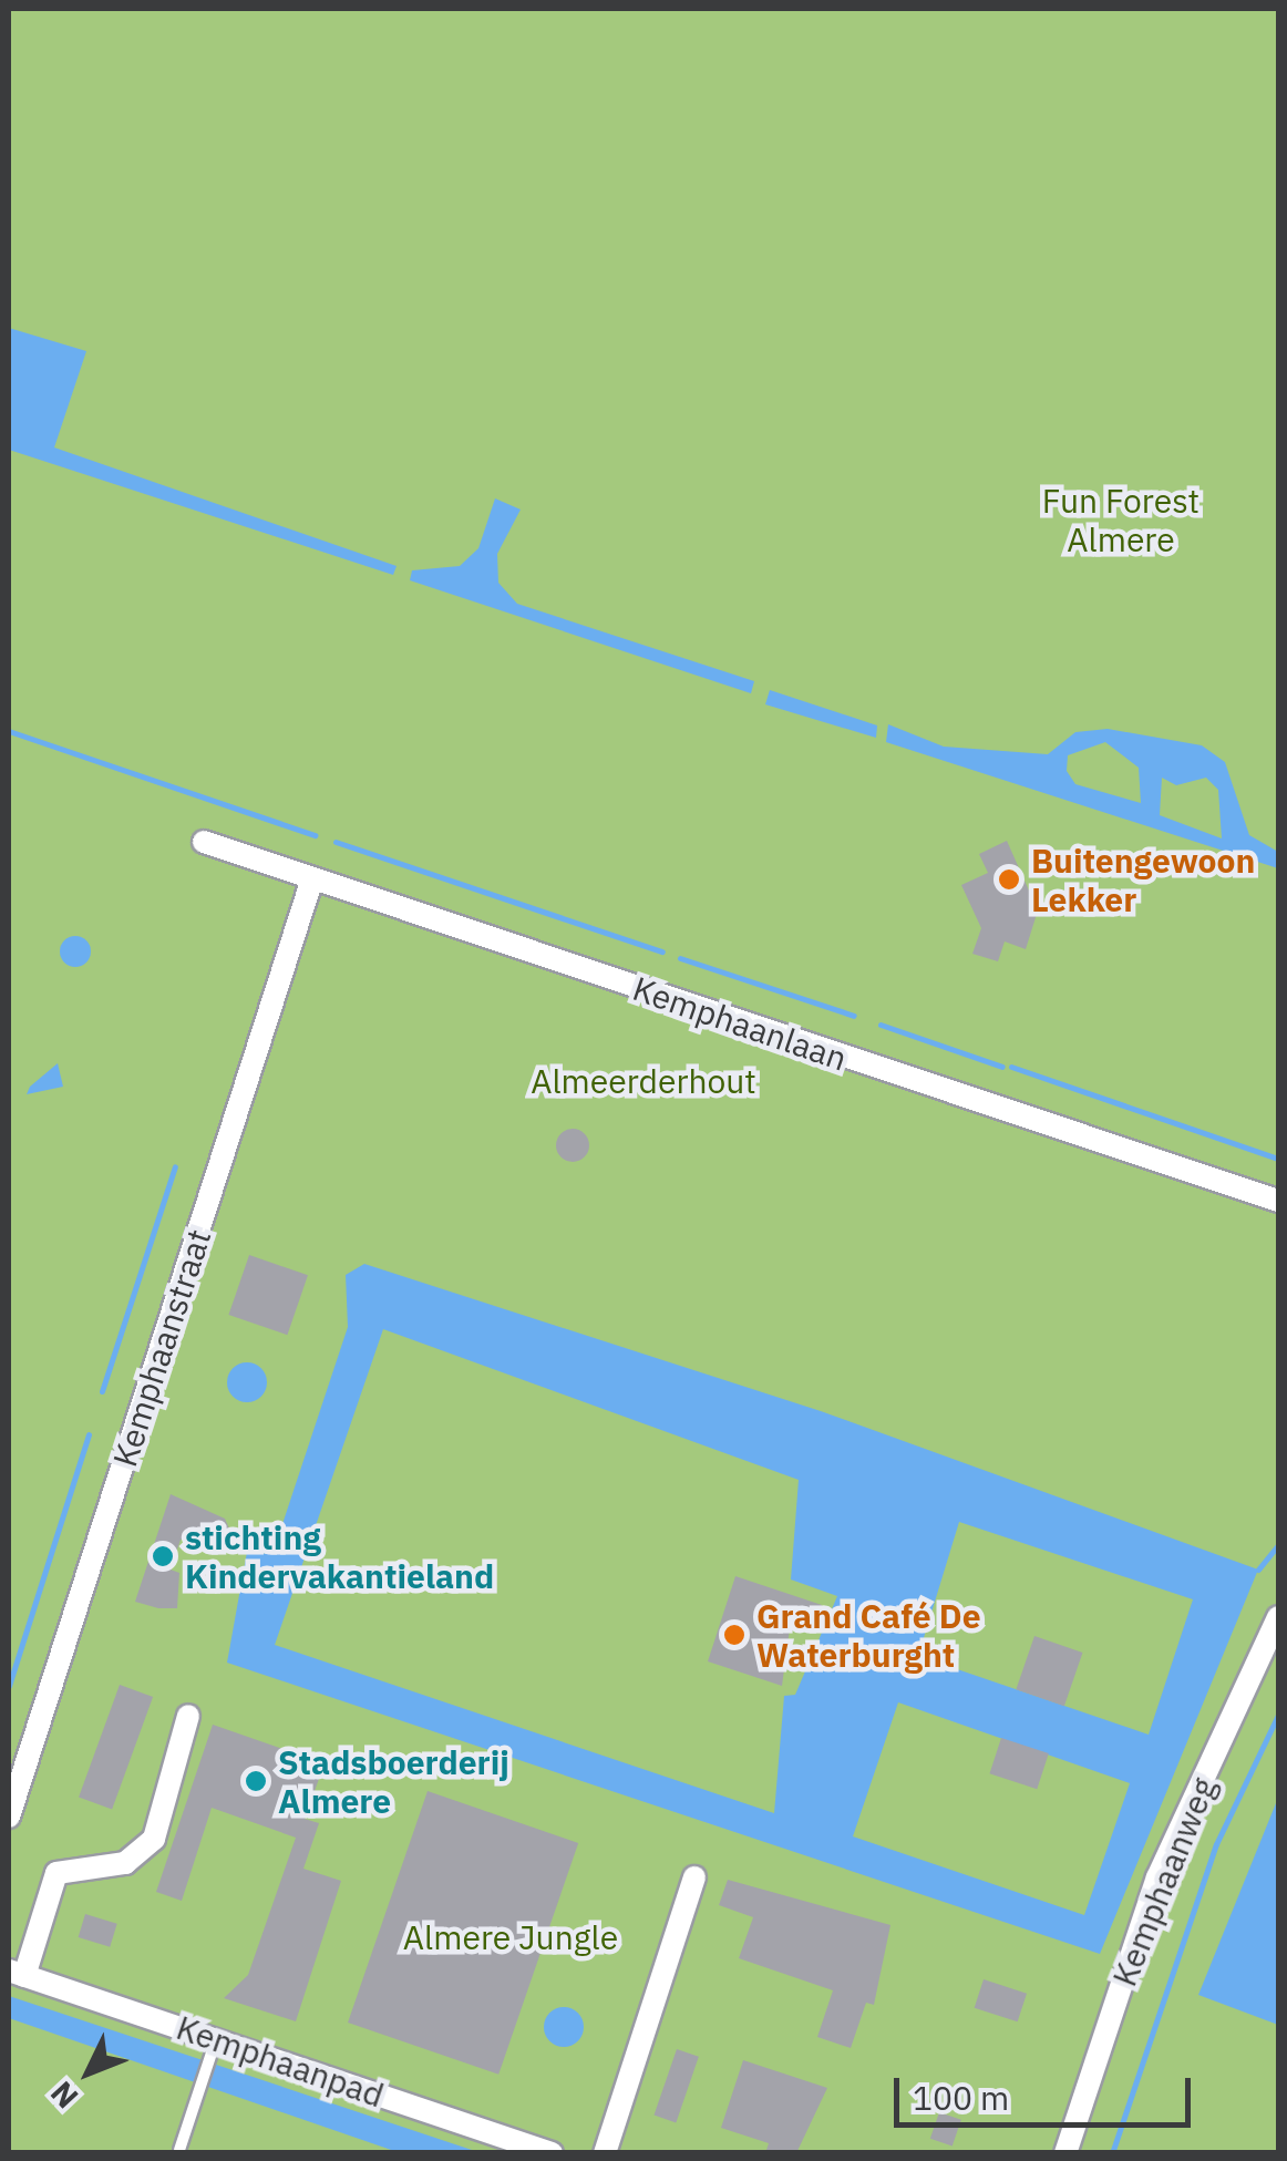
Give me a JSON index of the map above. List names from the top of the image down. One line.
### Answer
{"streets":{"street":["Kemphaanlaan","Kemphaanstraat","Kemphaanweg","Kemphaanpad"]},"crossings":[["Kemphaanlaan","Kemphaanstraat"]],"parks":["Fun Forest Almere","Almeerderhout","Almere Jungle"],"places":["Buitengewoon Lekker","stichting Kindervakantieland","Grand Café De Waterburght","Stadsboerderij Almere"],"scale_bar":"100 m","north":"bottom left"}
